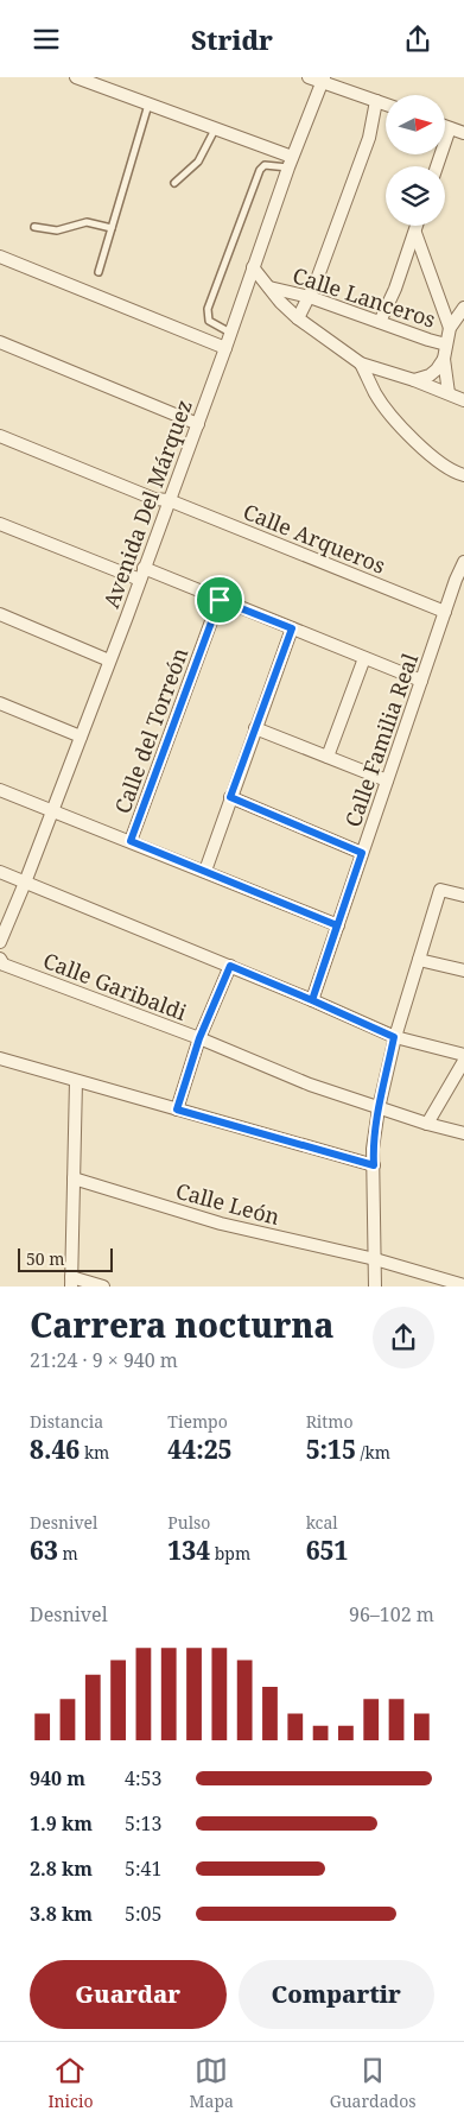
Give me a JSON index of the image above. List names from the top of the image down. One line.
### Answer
{"streets":{"street":["Calle Lanceros","Avenida Del Márquez","Calle Arqueros","Calle del Torreón","Calle Familia Real","Calle Garibaldi","Calle León"]},"crossings":[["Avenida Del Márquez","Calle Arqueros"],["Calle Arqueros","Calle Familia Real"]],"scale_bar":"50 m","north":"right","page":{"header":"Stridr","scale":"50 m","heading":["Carrera nocturna","21:24 · 9 × 940 m"],"stats":[["Distancia","8.46 km"],["Tiempo","44:25"],["Ritmo","5:15 /km"],["Desnivel","63 m"],["Pulso","134 bpm"],["kcal","651"]],"chart":["Desnivel","96–102 m"],"list":[{"name":"940 m","note":"4:53"},{"name":"1.9 km","note":"5:13"},{"name":"2.8 km","note":"5:41"},{"name":"3.8 km","note":"5:05"}],"buttons":["Guardar","Compartir"],"tabs":["Inicio","Mapa","Guardados"]}}
